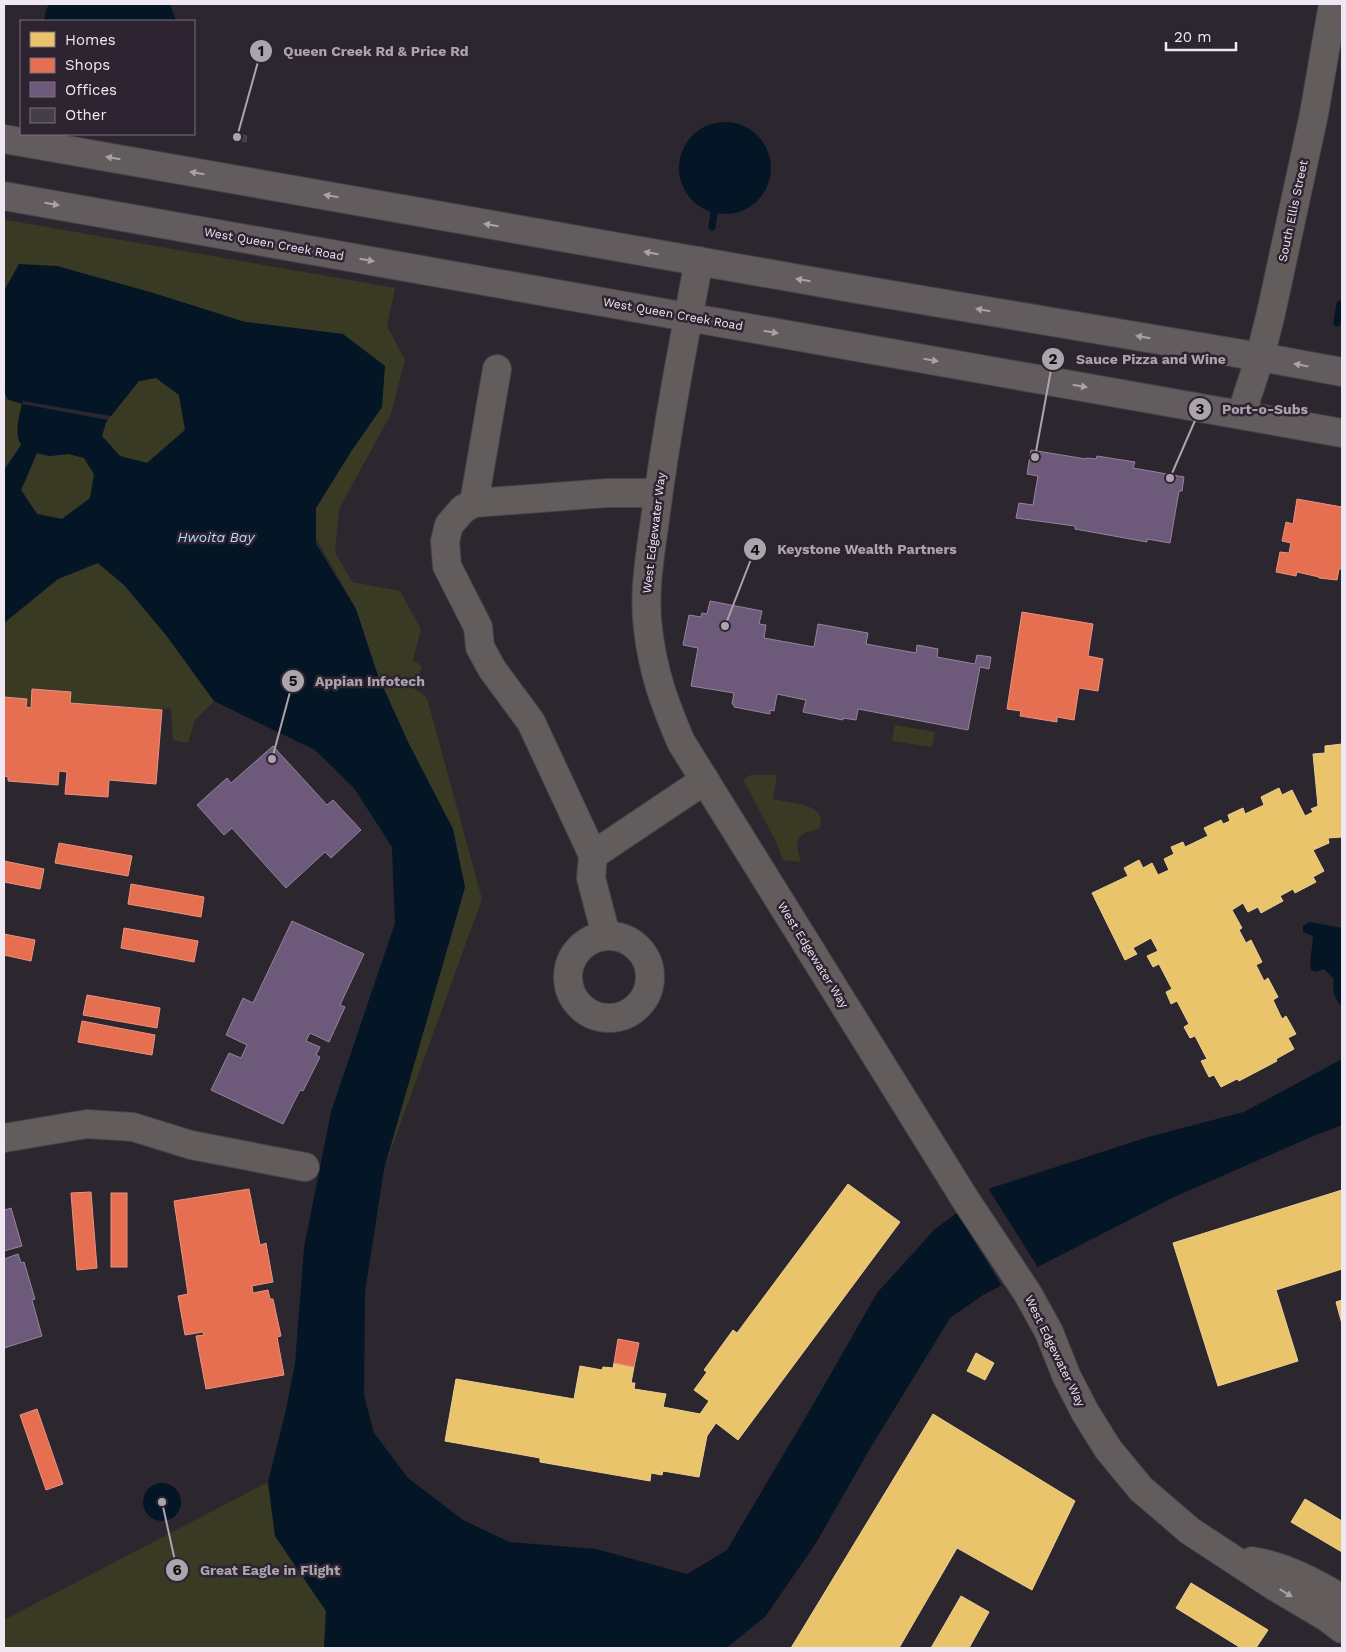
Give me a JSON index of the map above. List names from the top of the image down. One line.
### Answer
{"streets":{"main road":["West Queen Creek Road"],"street":["South Ellis Street","West Edgewater Way"]},"crossings":[["South Ellis Street","West Queen Creek Road"],["West Queen Creek Road","West Edgewater Way"]],"water":["Hwoita Bay"],"places":["Queen Creek Rd & Price Rd","Sauce Pizza and Wine","Port-o-Subs","Keystone Wealth Partners","Appian Infotech","Great Eagle in Flight"],"legend":["Homes","Shops","Offices","Other"],"scale_bar":"20 m"}
